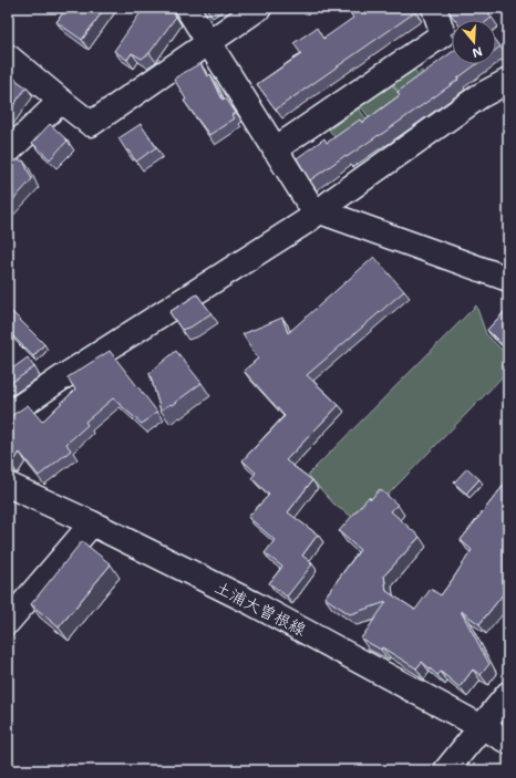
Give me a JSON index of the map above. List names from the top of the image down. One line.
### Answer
{"streets":{"street":["土浦大曽根線"]},"north":"bottom"}
